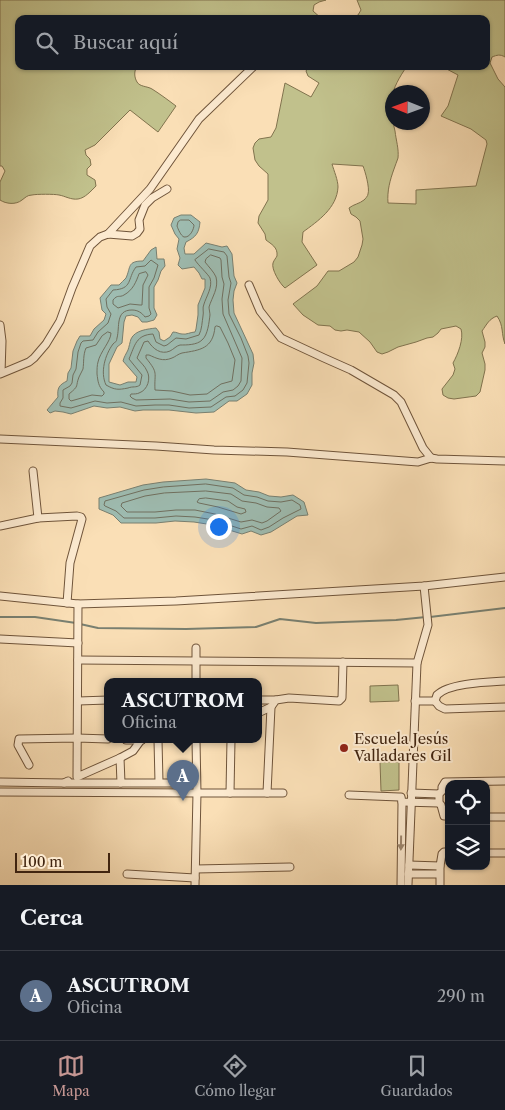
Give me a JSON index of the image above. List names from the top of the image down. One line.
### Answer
{"places":["Escuela Jesús Valladares Gil"],"scale_bar":"100 m","north":"left","page":{"search":"Buscar aquí","popup":["ASCUTROM","Oficina"],"pins":"A","scale":"100 m","heading":"Cerca","list":[{"mark":"A","name":"ASCUTROM","note":"Oficina","value":"290 m"}],"nav":["Mapa","Cómo llegar","Guardados"]}}
